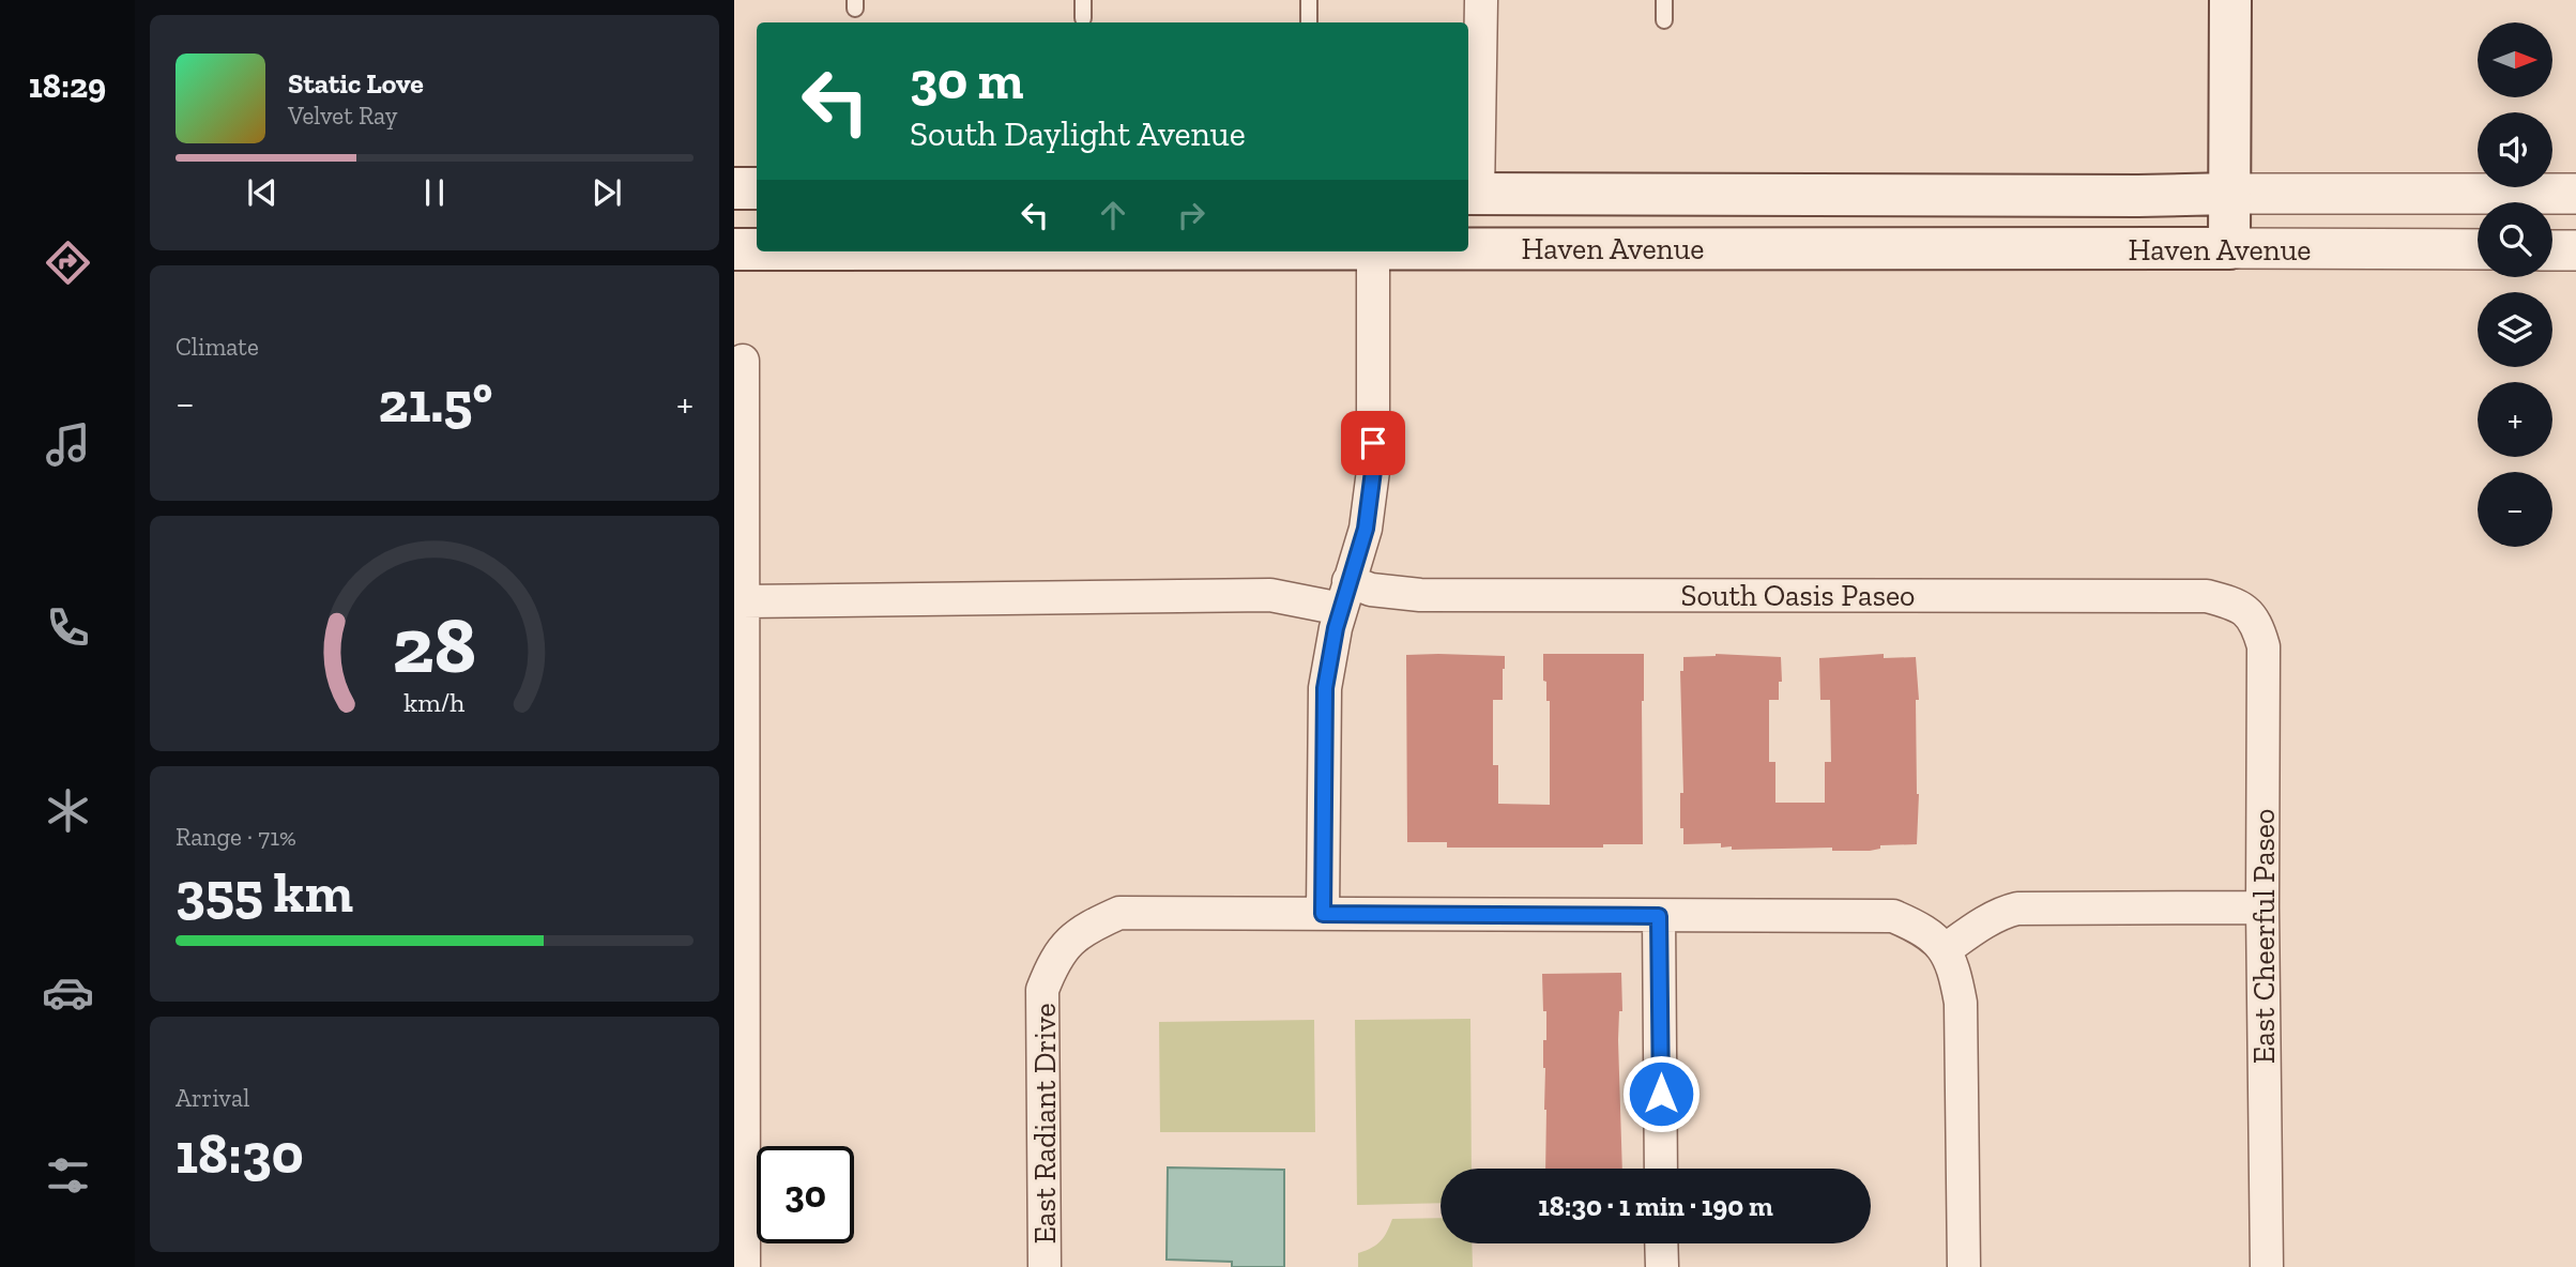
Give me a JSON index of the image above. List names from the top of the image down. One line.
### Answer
{"streets":{"main road":["Haven Avenue"],"street":["South Oasis Paseo","East Cheerful Paseo","East Radiant Drive"]},"crossings":[["South Oasis Paseo","East Cheerful Paseo"]],"north":"right","page":{"tabs":"18:29","map_buttons":["+","−"],"turn":["30 m","South Daylight Avenue"],"song":["Static Love","Velvet Ray"],"tile":["Climate",["Range · 71%","355 km"],["Arrival","18:30"]],"heat":["−","21.5°","+"],"limit":"30","trip":"18:30 · 1 min · 190 m","gauge":["28","km/h"]}}
